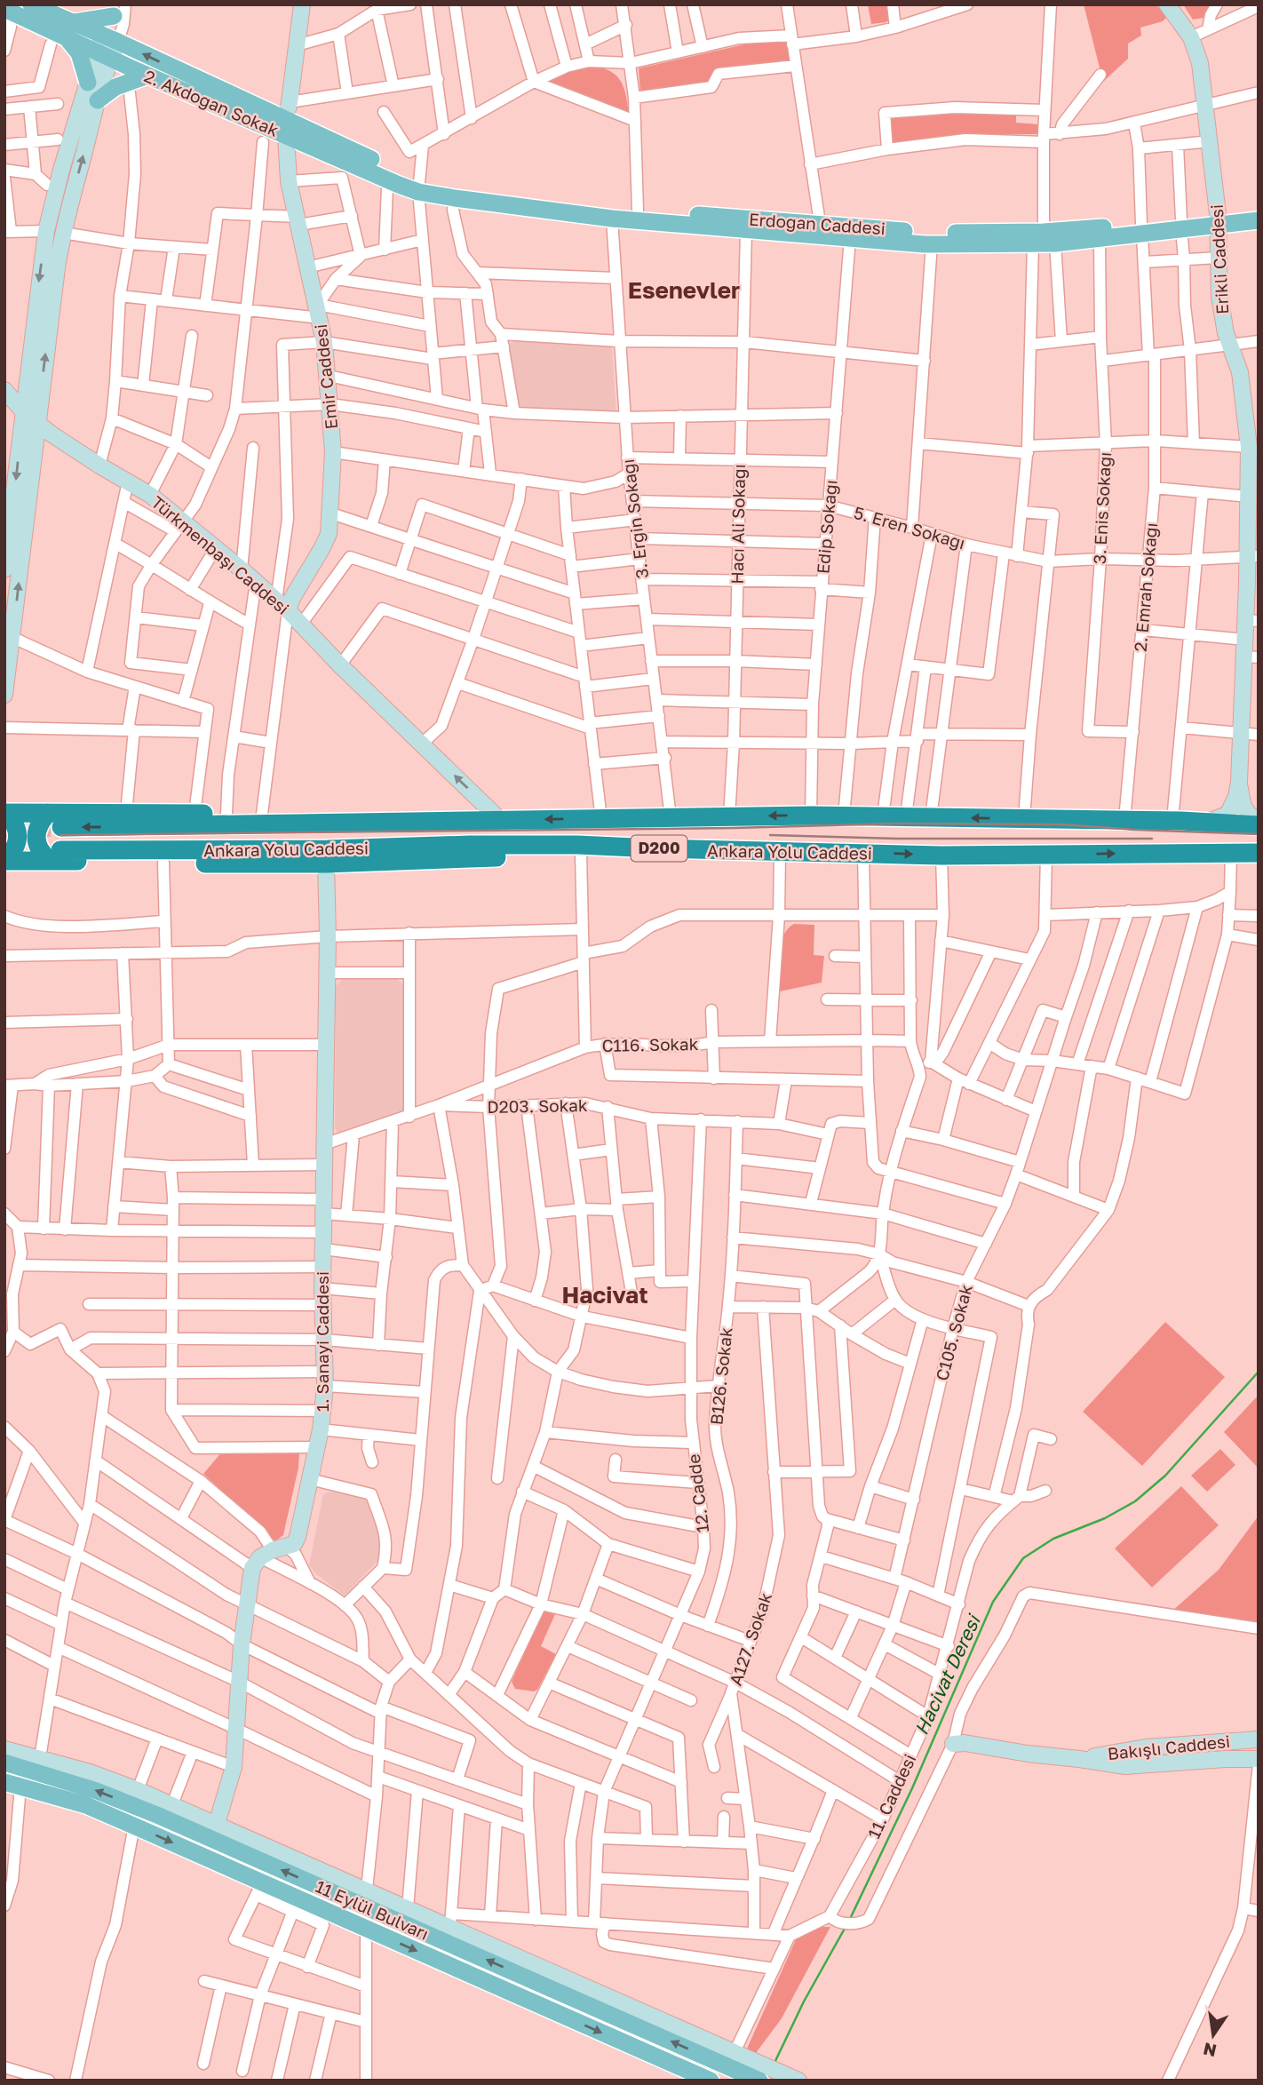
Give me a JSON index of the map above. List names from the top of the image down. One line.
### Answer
{"streets":{"highway":["D200","Ankara Yolu Caddesi"],"main road":["2. Akdoğan Sokak","Erdoğan Caddesi","Erikli Caddesi","Emir Caddesi","Türkmenbaşı Caddesi","1. Sanayi Caddesi","Bakışlı Caddesi","11 Eylül Bulvarı"],"street":["3. Enis Sokağı","3. Ergin Sokağı","Hacı Ali Sokağı","Edip Sokağı","5. Eren Sokağı","2. Emrah Sokağı","C116. Sokak","D203. Sokak","C105. Sokak","B126. Sokak","12. Cadde","A127. Sokak","11. Caddesi"]},"crossings":[["2. Akdoğan Sokak","Emir Caddesi"],["Erdoğan Caddesi","Erikli Caddesi"],["Erdoğan Caddesi","3. Enis Sokağı"],["Erdoğan Caddesi","Hacı Ali Sokağı"],["Erdoğan Caddesi","Edip Sokağı"],["Erdoğan Caddesi","2. Emrah Sokağı"],["Erikli Caddesi","5. Eren Sokağı"],["Emir Caddesi","Türkmenbaşı Caddesi"],["3. Enis Sokağı","5. Eren Sokağı"],["3. Enis Sokağı","2. Emrah Sokağı"],["3. Ergin Sokağı","5. Eren Sokağı"],["3. Ergin Sokağı","Ankara Yolu Caddesi"],["Hacı Ali Sokağı","5. Eren Sokağı"],["Hacı Ali Sokağı","Ankara Yolu Caddesi"],["Edip Sokağı","5. Eren Sokağı"],["Edip Sokağı","Ankara Yolu Caddesi"],["5. Eren Sokağı","2. Emrah Sokağı"],["Türkmenbaşı Caddesi","Ankara Yolu Caddesi"],["2. Emrah Sokağı","Ankara Yolu Caddesi"],["C116. Sokak","D203. Sokak"],["D203. Sokak","1. Sanayi Caddesi"],["D203. Sokak","B126. Sokak"],["D203. Sokak","12. Cadde"]],"districts":["Esenevler","Hacivat"],"water":["Hacivat Deresi"],"north":"bottom"}
